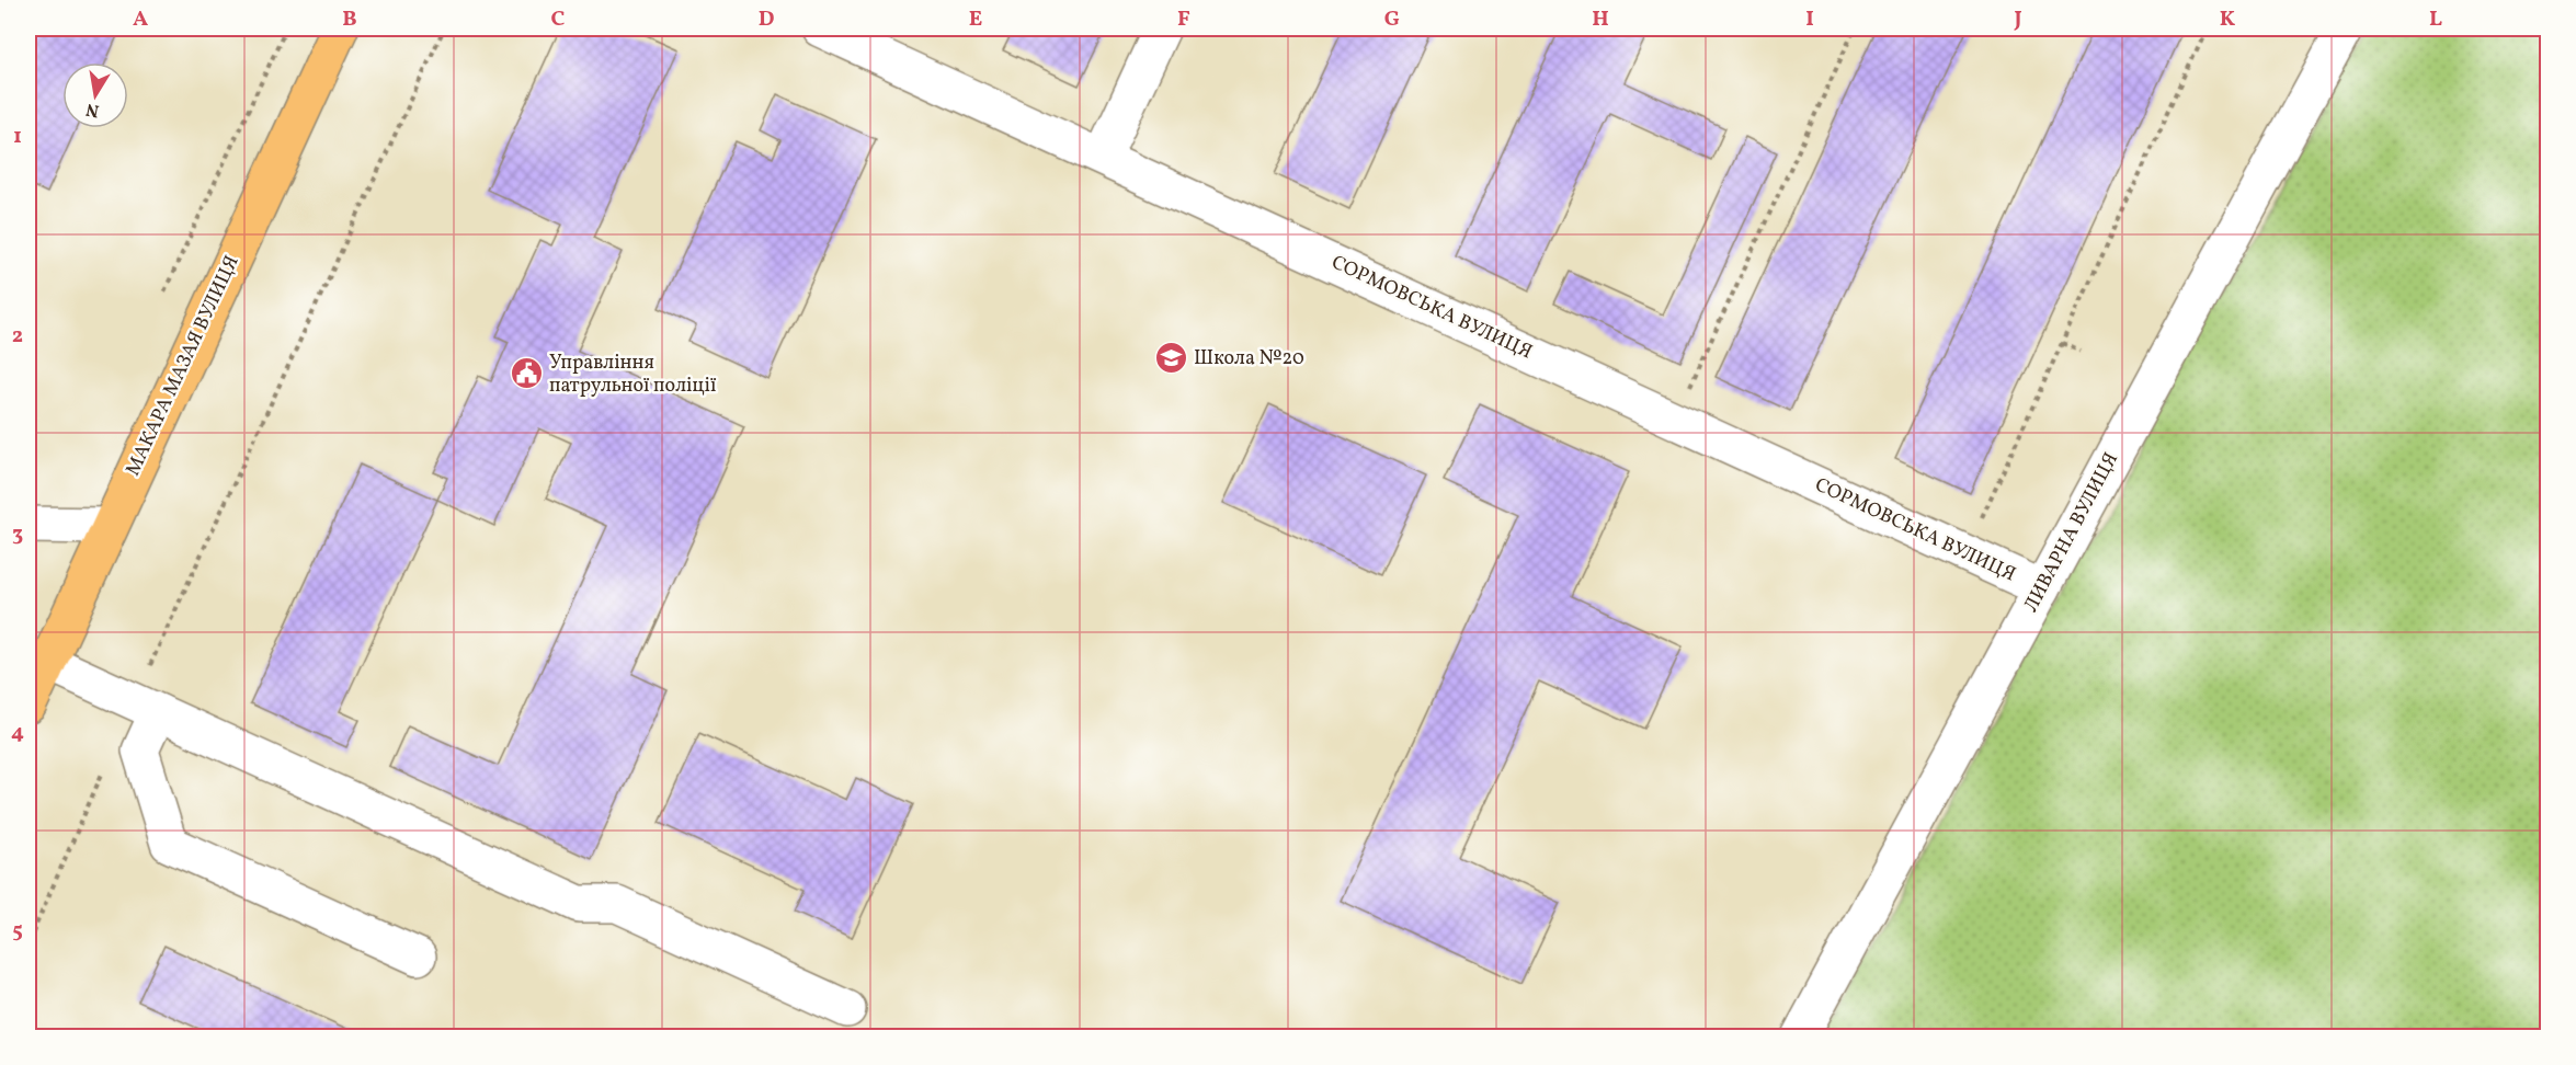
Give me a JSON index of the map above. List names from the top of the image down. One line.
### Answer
{"streets":{"main road":["МАКАРА МАЗАЯ ВУЛИЦЯ"],"street":["СОРМОВСЬКА ВУЛИЦЯ","ЛИВАРНА ВУЛИЦЯ"]},"crossings":[["СОРМОВСЬКА ВУЛИЦЯ","ЛИВАРНА ВУЛИЦЯ"]],"places":{"school or university":["Школа №20"],"public building":["Управління патрульної поліції"]},"north":"bottom","grid":{"columns":["A","B","C","D","E","F","G","H","I","J","K","L"],"rows":["1","2","3","4","5"]}}
